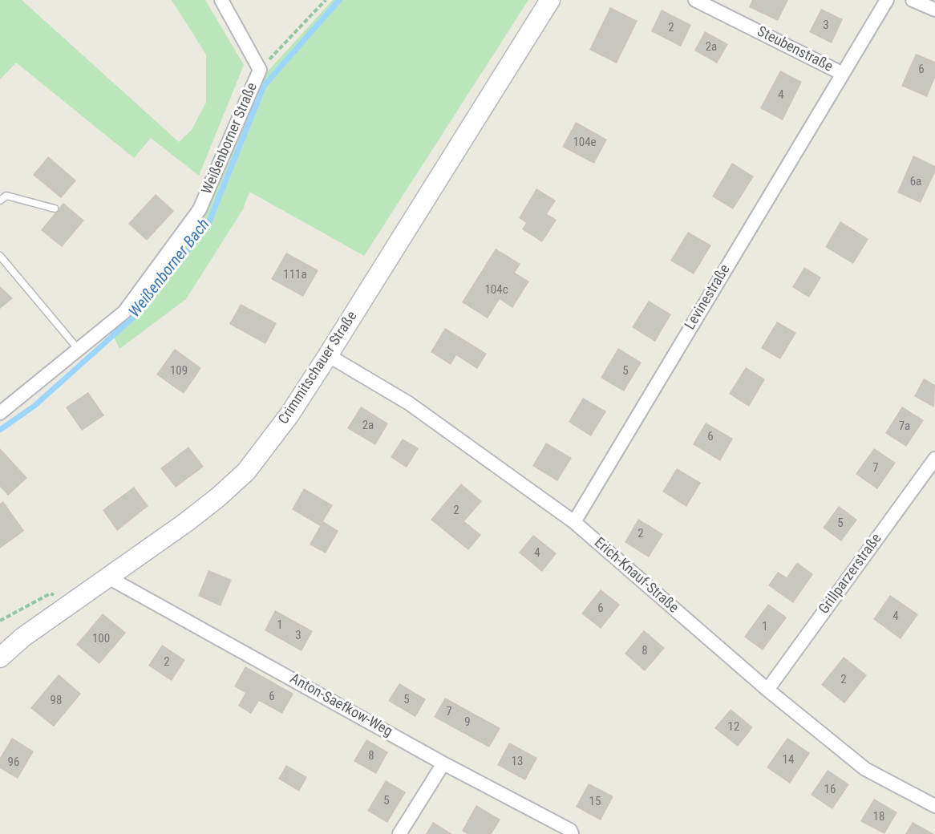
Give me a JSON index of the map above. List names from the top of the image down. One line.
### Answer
{"streets":{"main road":["Crimmitschauer Straße"],"street":["Steubenstraße","Weißenborner Straße","Levinestraße","Grillparzerstraße","Erich-Knauf-Straße","Anton-Saefkow-Weg"]},"crossings":[["Steubenstraße","Levinestraße"],["Levinestraße","Erich-Knauf-Straße"],["Crimmitschauer Straße","Erich-Knauf-Straße"],["Crimmitschauer Straße","Anton-Saefkow-Weg"],["Grillparzerstraße","Erich-Knauf-Straße"]],"water":["Weißenborner Bach"],"house_numbers":["3","2","2a","6","4","104e","6a","111a","104c","109","5","2a","7a","6","7","2","5","2","4","6","4","1","1","3","100","8","2","2","6","5","98","7","9","12","8","14","13","96","16","5","15","18"]}
